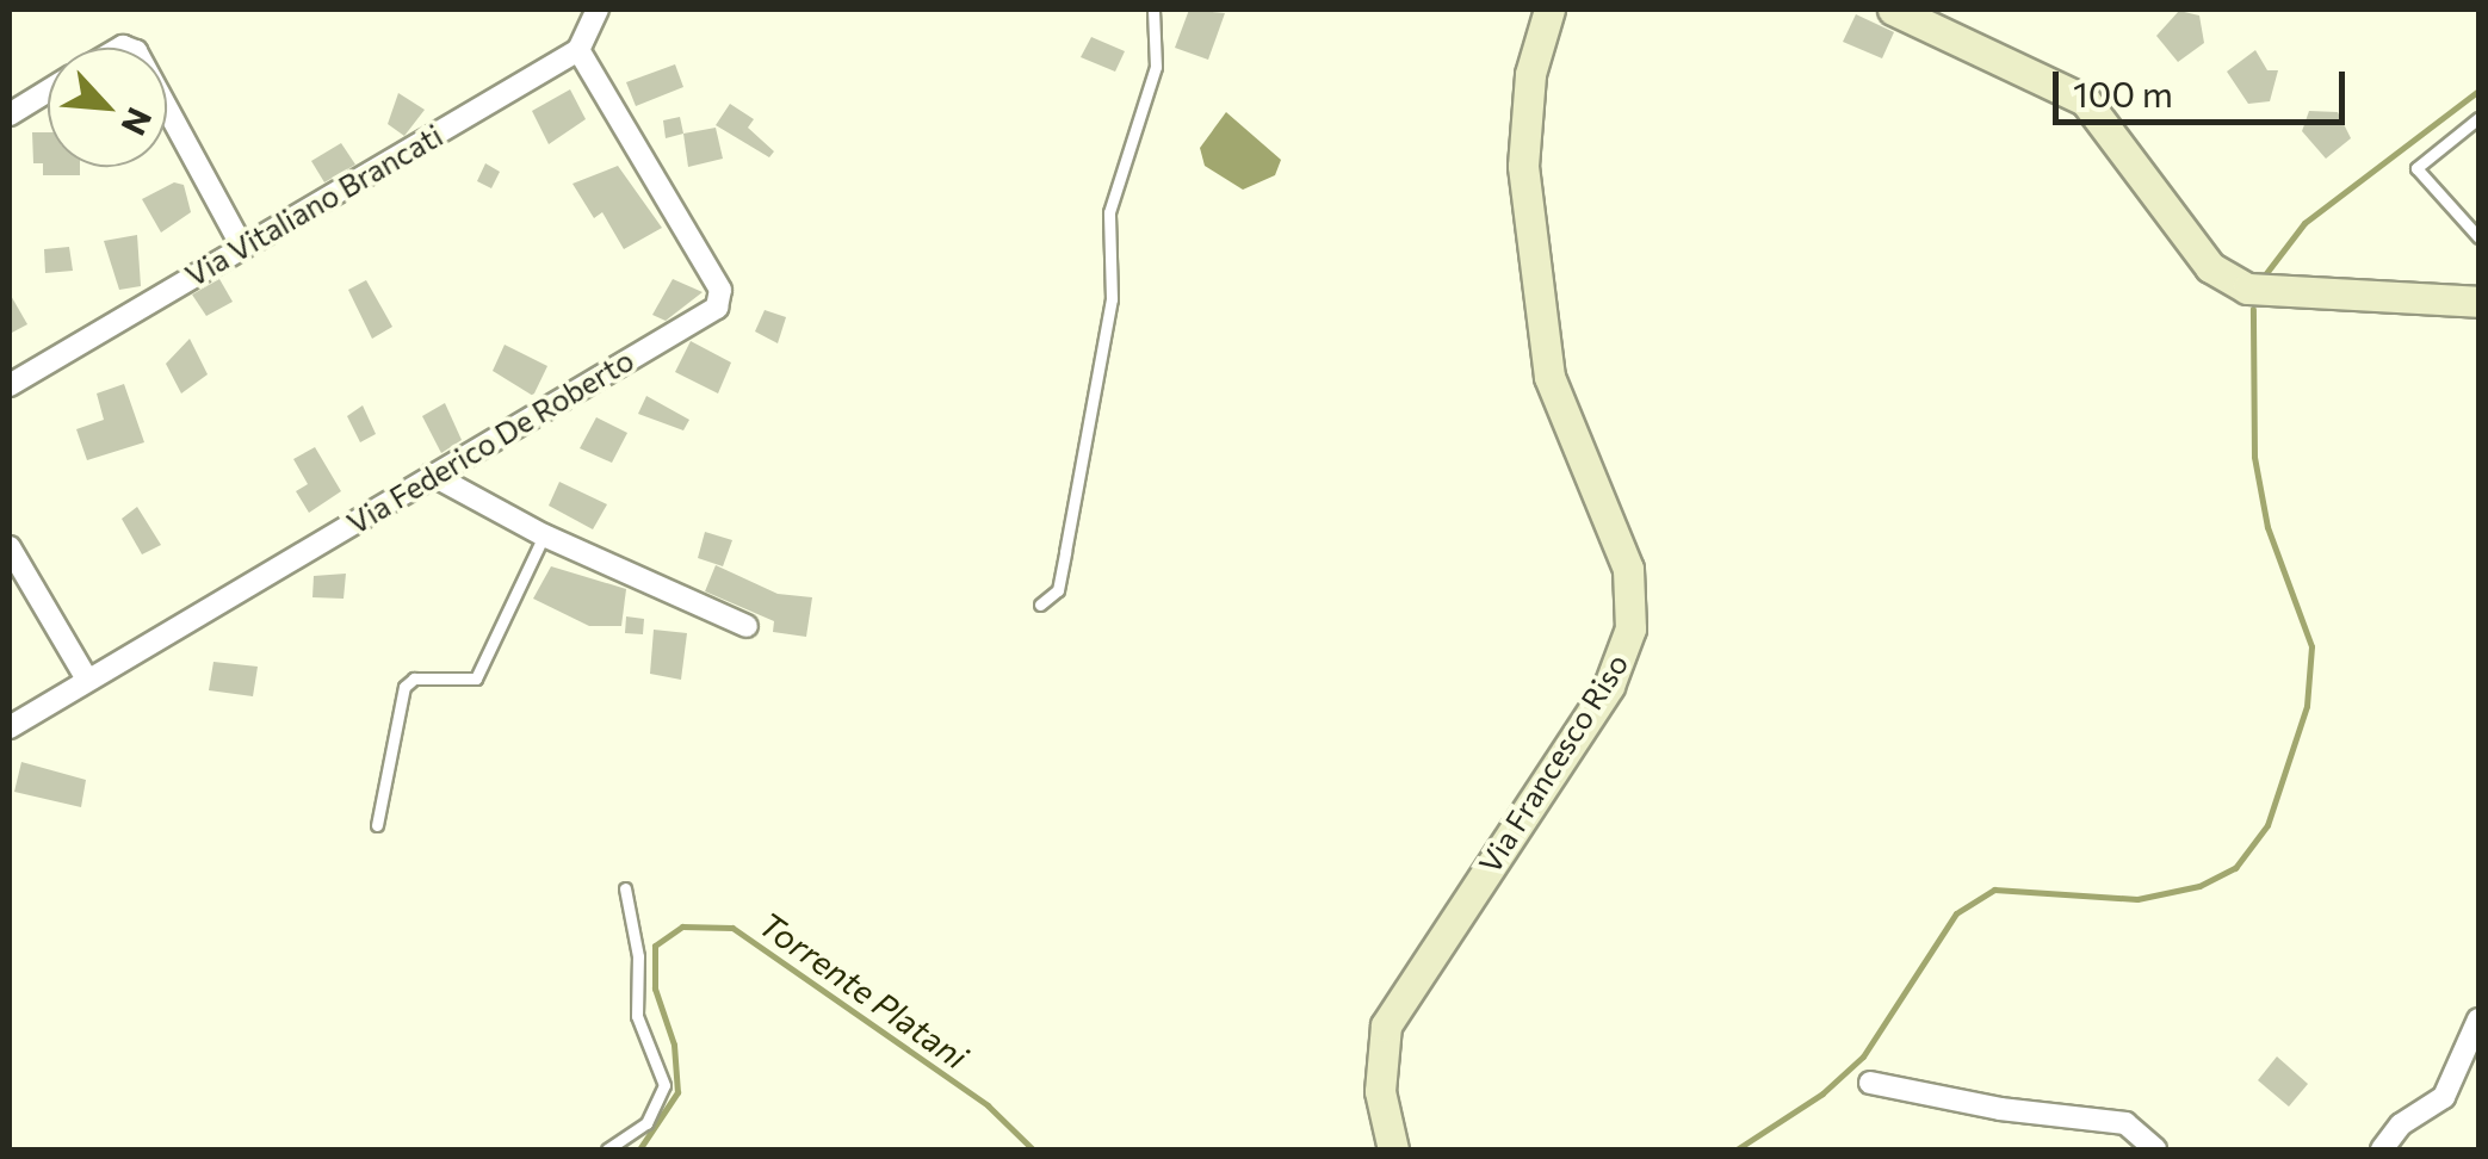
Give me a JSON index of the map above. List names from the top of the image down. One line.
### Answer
{"streets":{"street":["Via Vitaliano Brancati","Via Federico De Roberto","Via Francesco Riso"]},"crossings":[["Via Vitaliano Brancati","Via Federico De Roberto"]],"water":["Torrente Platani"],"scale_bar":"100 m","north":"bottom right"}
